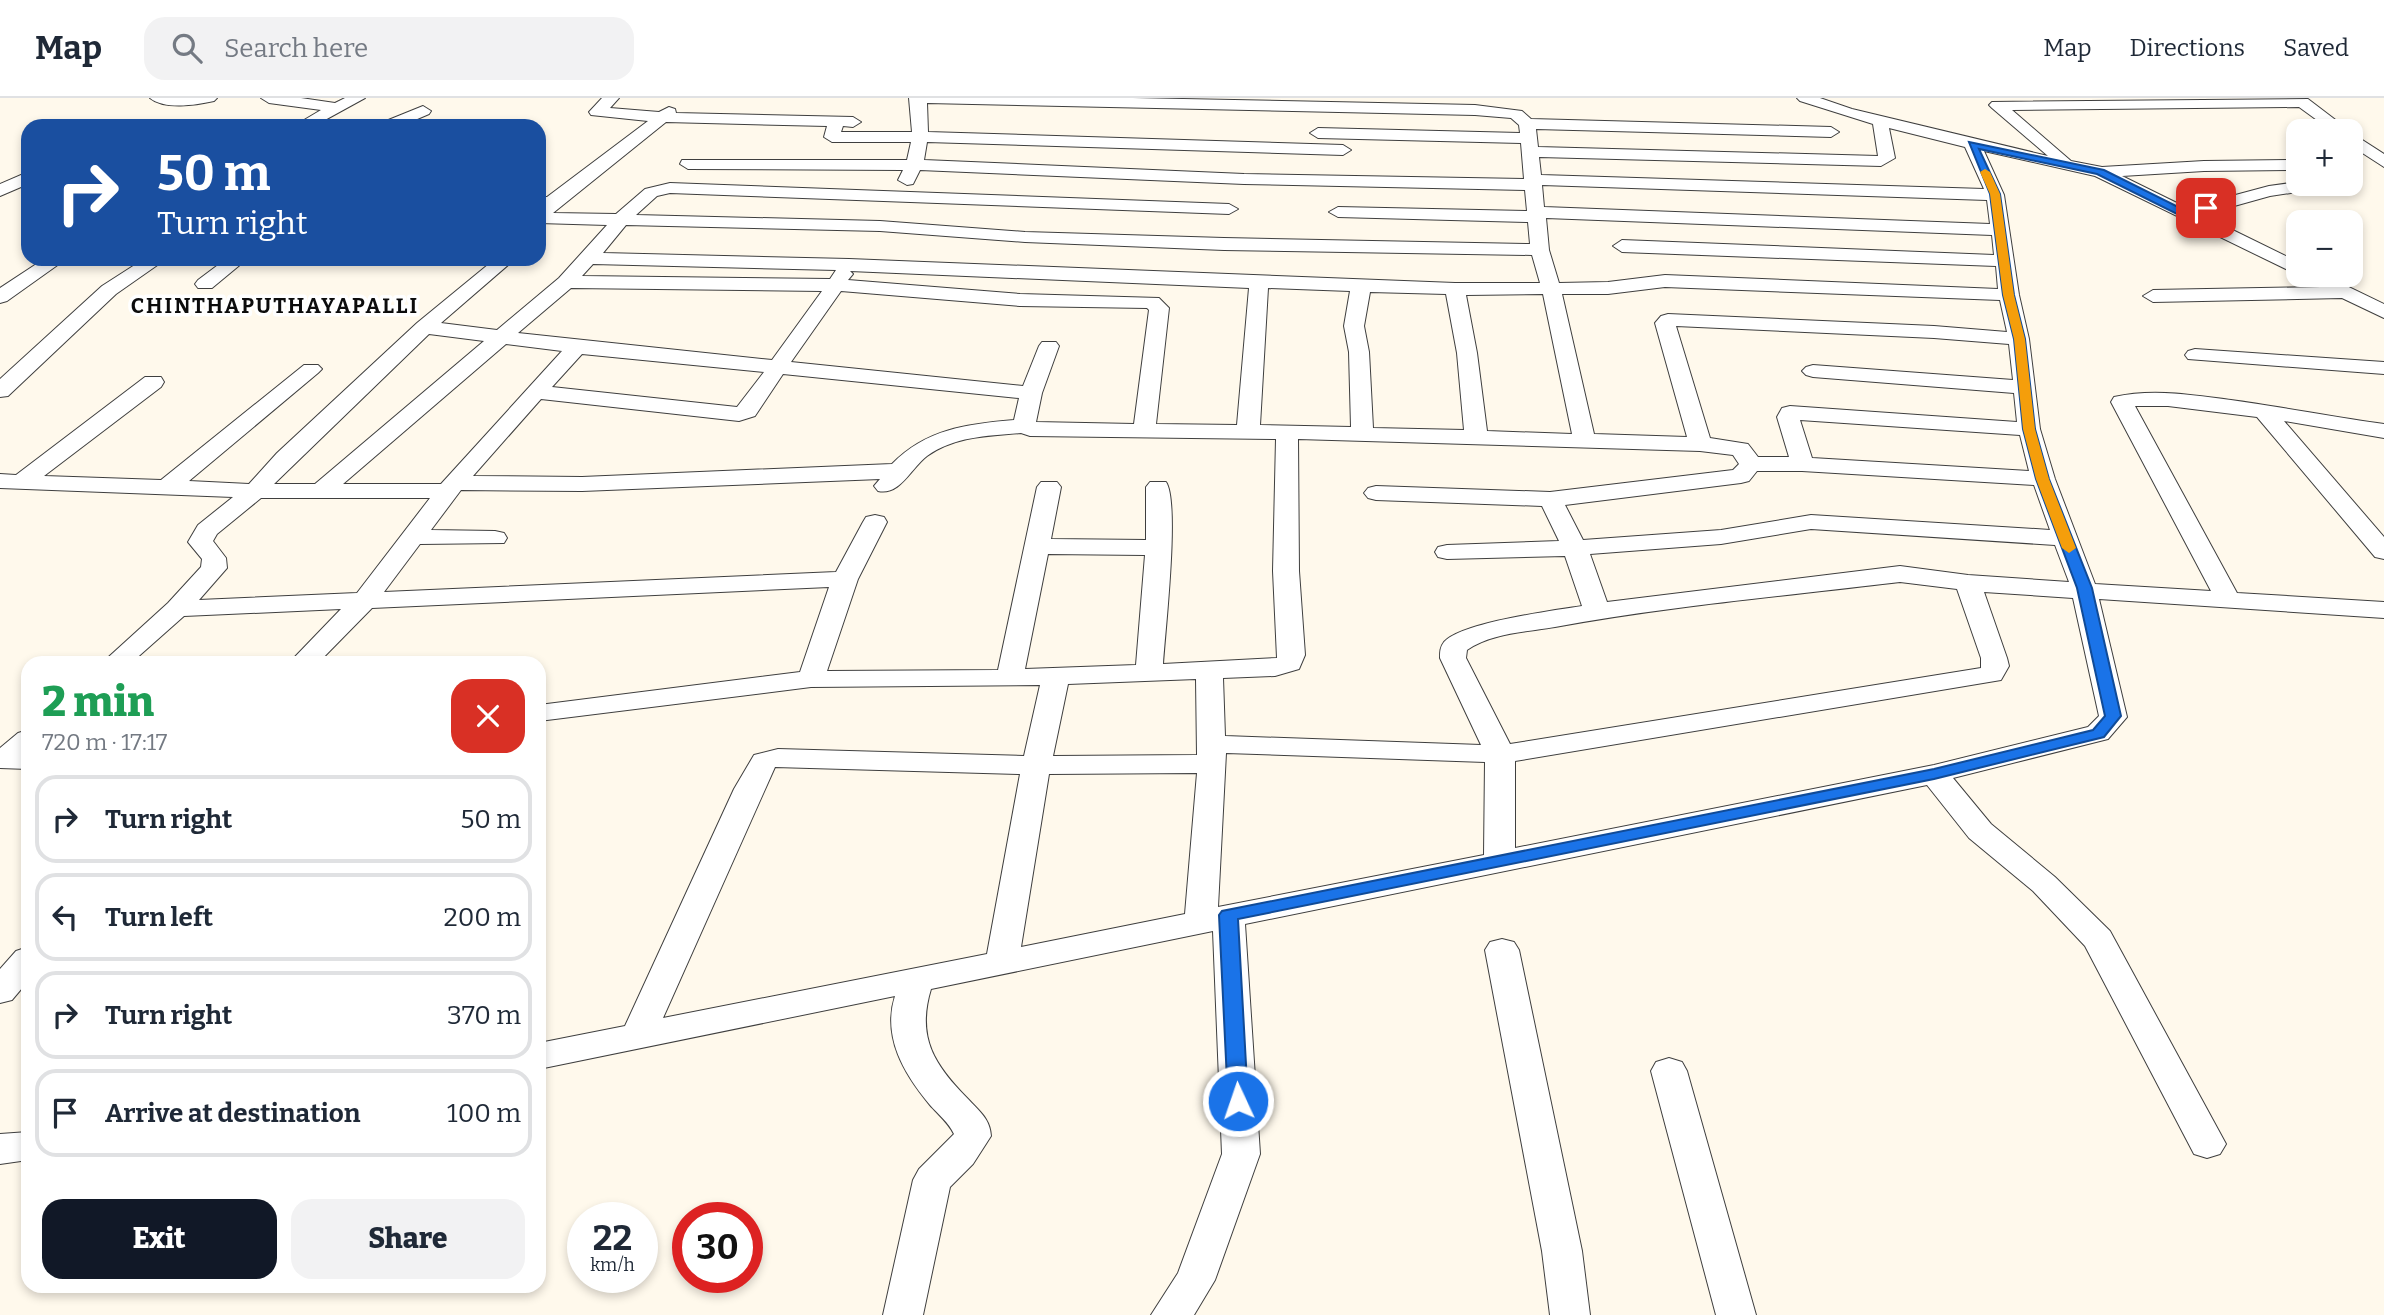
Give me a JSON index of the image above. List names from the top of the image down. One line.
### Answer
{"districts":["CHINTHAPUTHAYAPALLI"],"page":{"header":"Map","search":"Search here","nav":["Map","Directions","Saved"],"map_buttons":["+","−"],"turn":["50 m","Turn right"],"heading":["2 min","720 m · 17:17"],"list":[{"name":"Turn right","value":"50 m"},{"name":"Turn left","value":"200 m"},{"name":"Turn right","value":"370 m"},{"name":"Arrive at destination","value":"100 m"}],"buttons":["Exit","Share"],"speed":"22 km/h","limit":"30"}}
